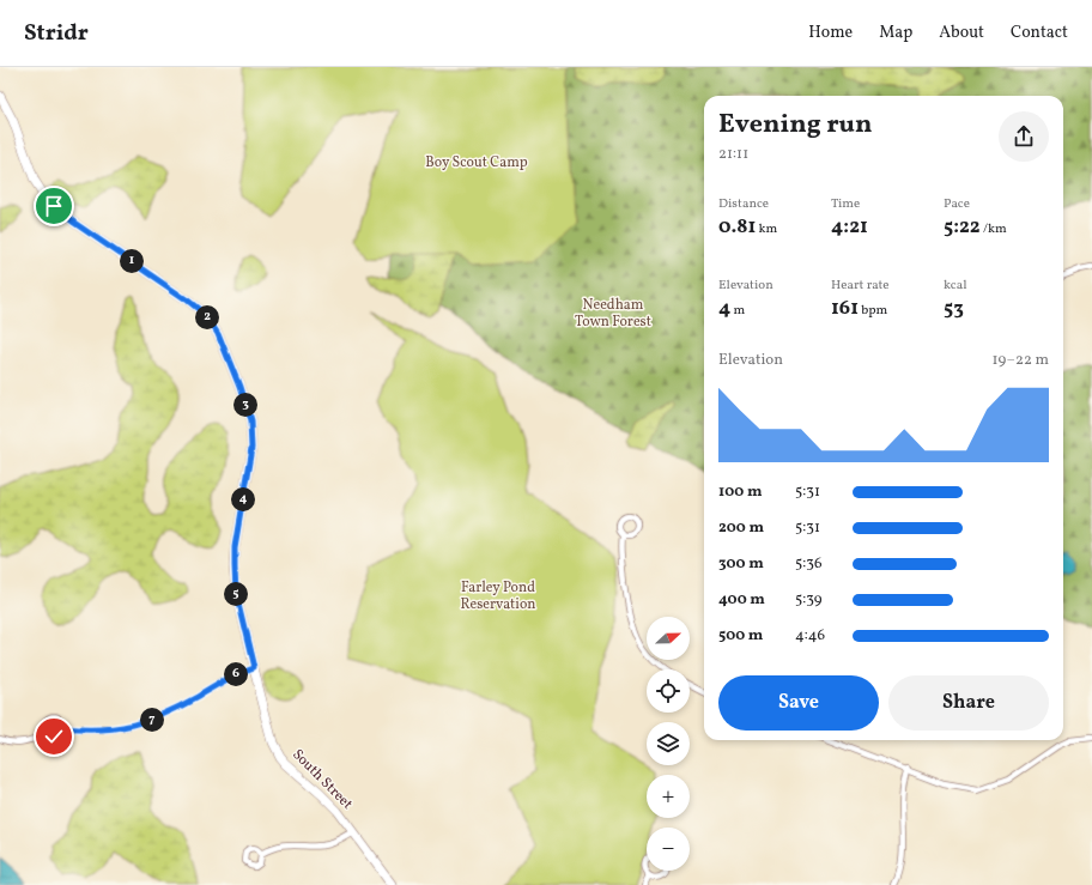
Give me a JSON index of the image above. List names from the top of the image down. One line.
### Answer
{"streets":{"street":["South Street"]},"parks":["Boy Scout Camp","Needham Town Forest","Farley Pond Reservation"],"north":"right","page":{"header":"Stridr","nav":["Home","Map","About","Contact"],"heading":["Evening run","21:11"],"stats":[["Distance","0.81 km"],["Time","4:21"],["Pace","5:22 /km"],["Elevation","4 m"],["Heart rate","161 bpm"],["kcal","53"]],"pins":["1","2","3","4","5","6","7"],"chart":["Elevation","19–22 m"],"list":[{"name":"100 m","note":"5:31"},{"name":"200 m","note":"5:31"},{"name":"300 m","note":"5:36"},{"name":"400 m","note":"5:39"},{"name":"500 m","note":"4:46"}],"map_buttons":["+","−"],"buttons":["Save","Share"]}}
